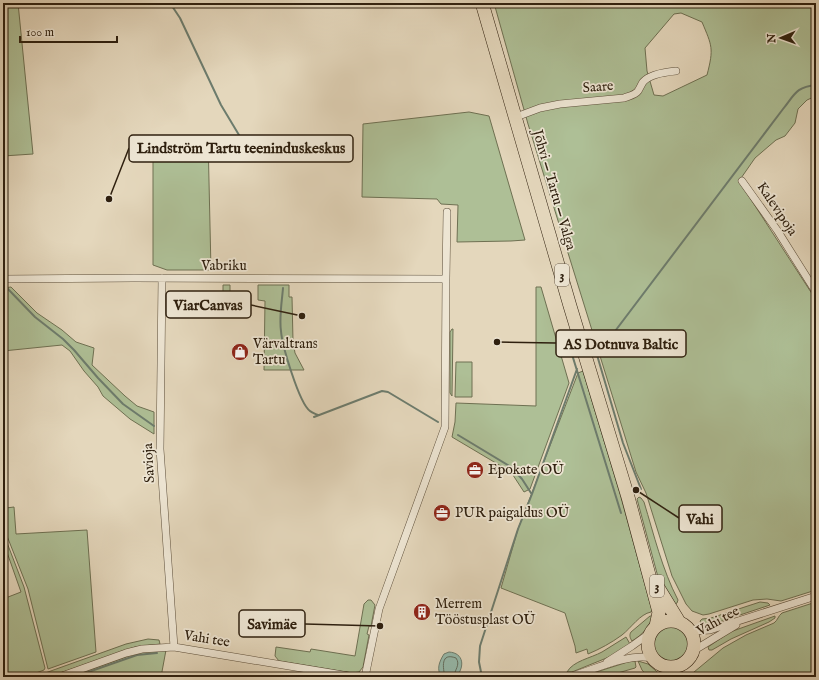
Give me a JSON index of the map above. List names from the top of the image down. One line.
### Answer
{"streets":{"highway":["Jõhvi — Tartu — Valga","3"],"street":["Saare","Kalevipoja","Vabriku","Savioja","Vahi tee"]},"crossings":[["Saare","Jõhvi — Tartu — Valga"],["Jõhvi — Tartu — Valga","Vahi tee"],["Vabriku","Savioja"],["Savioja","Vahi tee"]],"places":{"other":["Lindström Tartu teeninduskeskus","ViarCanvas","AS Dotnuva Baltic","Vahi","Savimäe"],"shop":["Värvaltrans Tartu"],"office":["Epokate OÜ","PUR paigaldus OÜ"],"building":["Merrem Tööstusplast OÜ"]},"scale_bar":"100 m","north":"left"}
